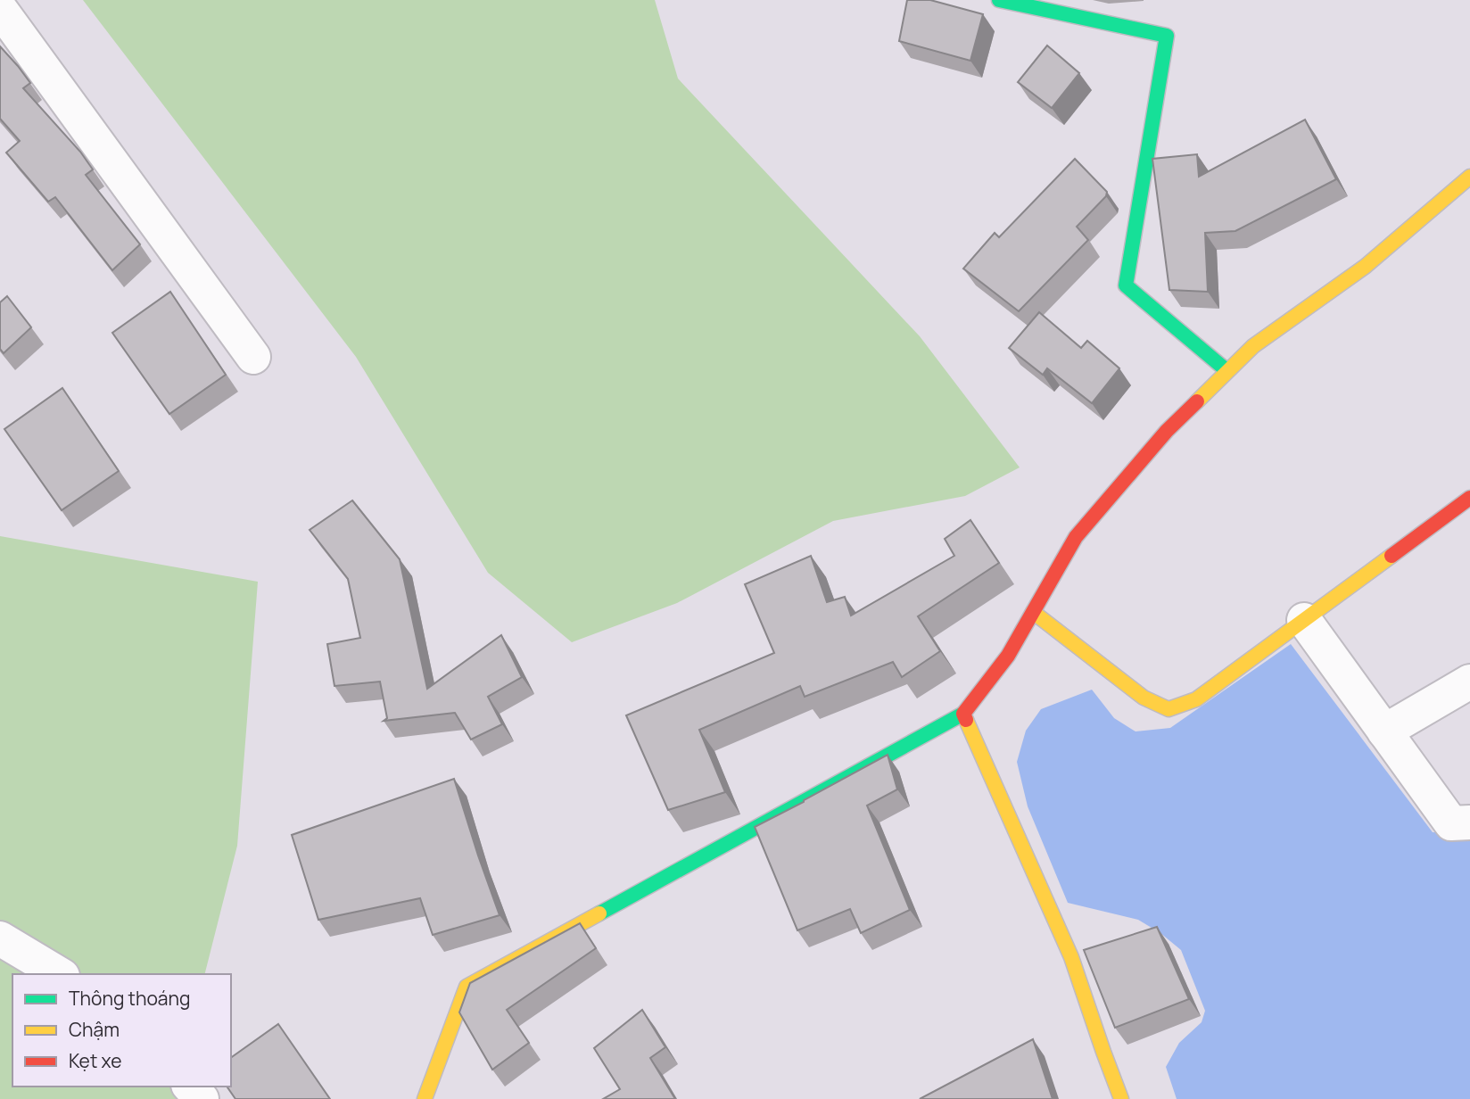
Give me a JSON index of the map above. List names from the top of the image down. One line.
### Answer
{"legend":["Thông thoáng","Chậm","Kẹt xe"]}
